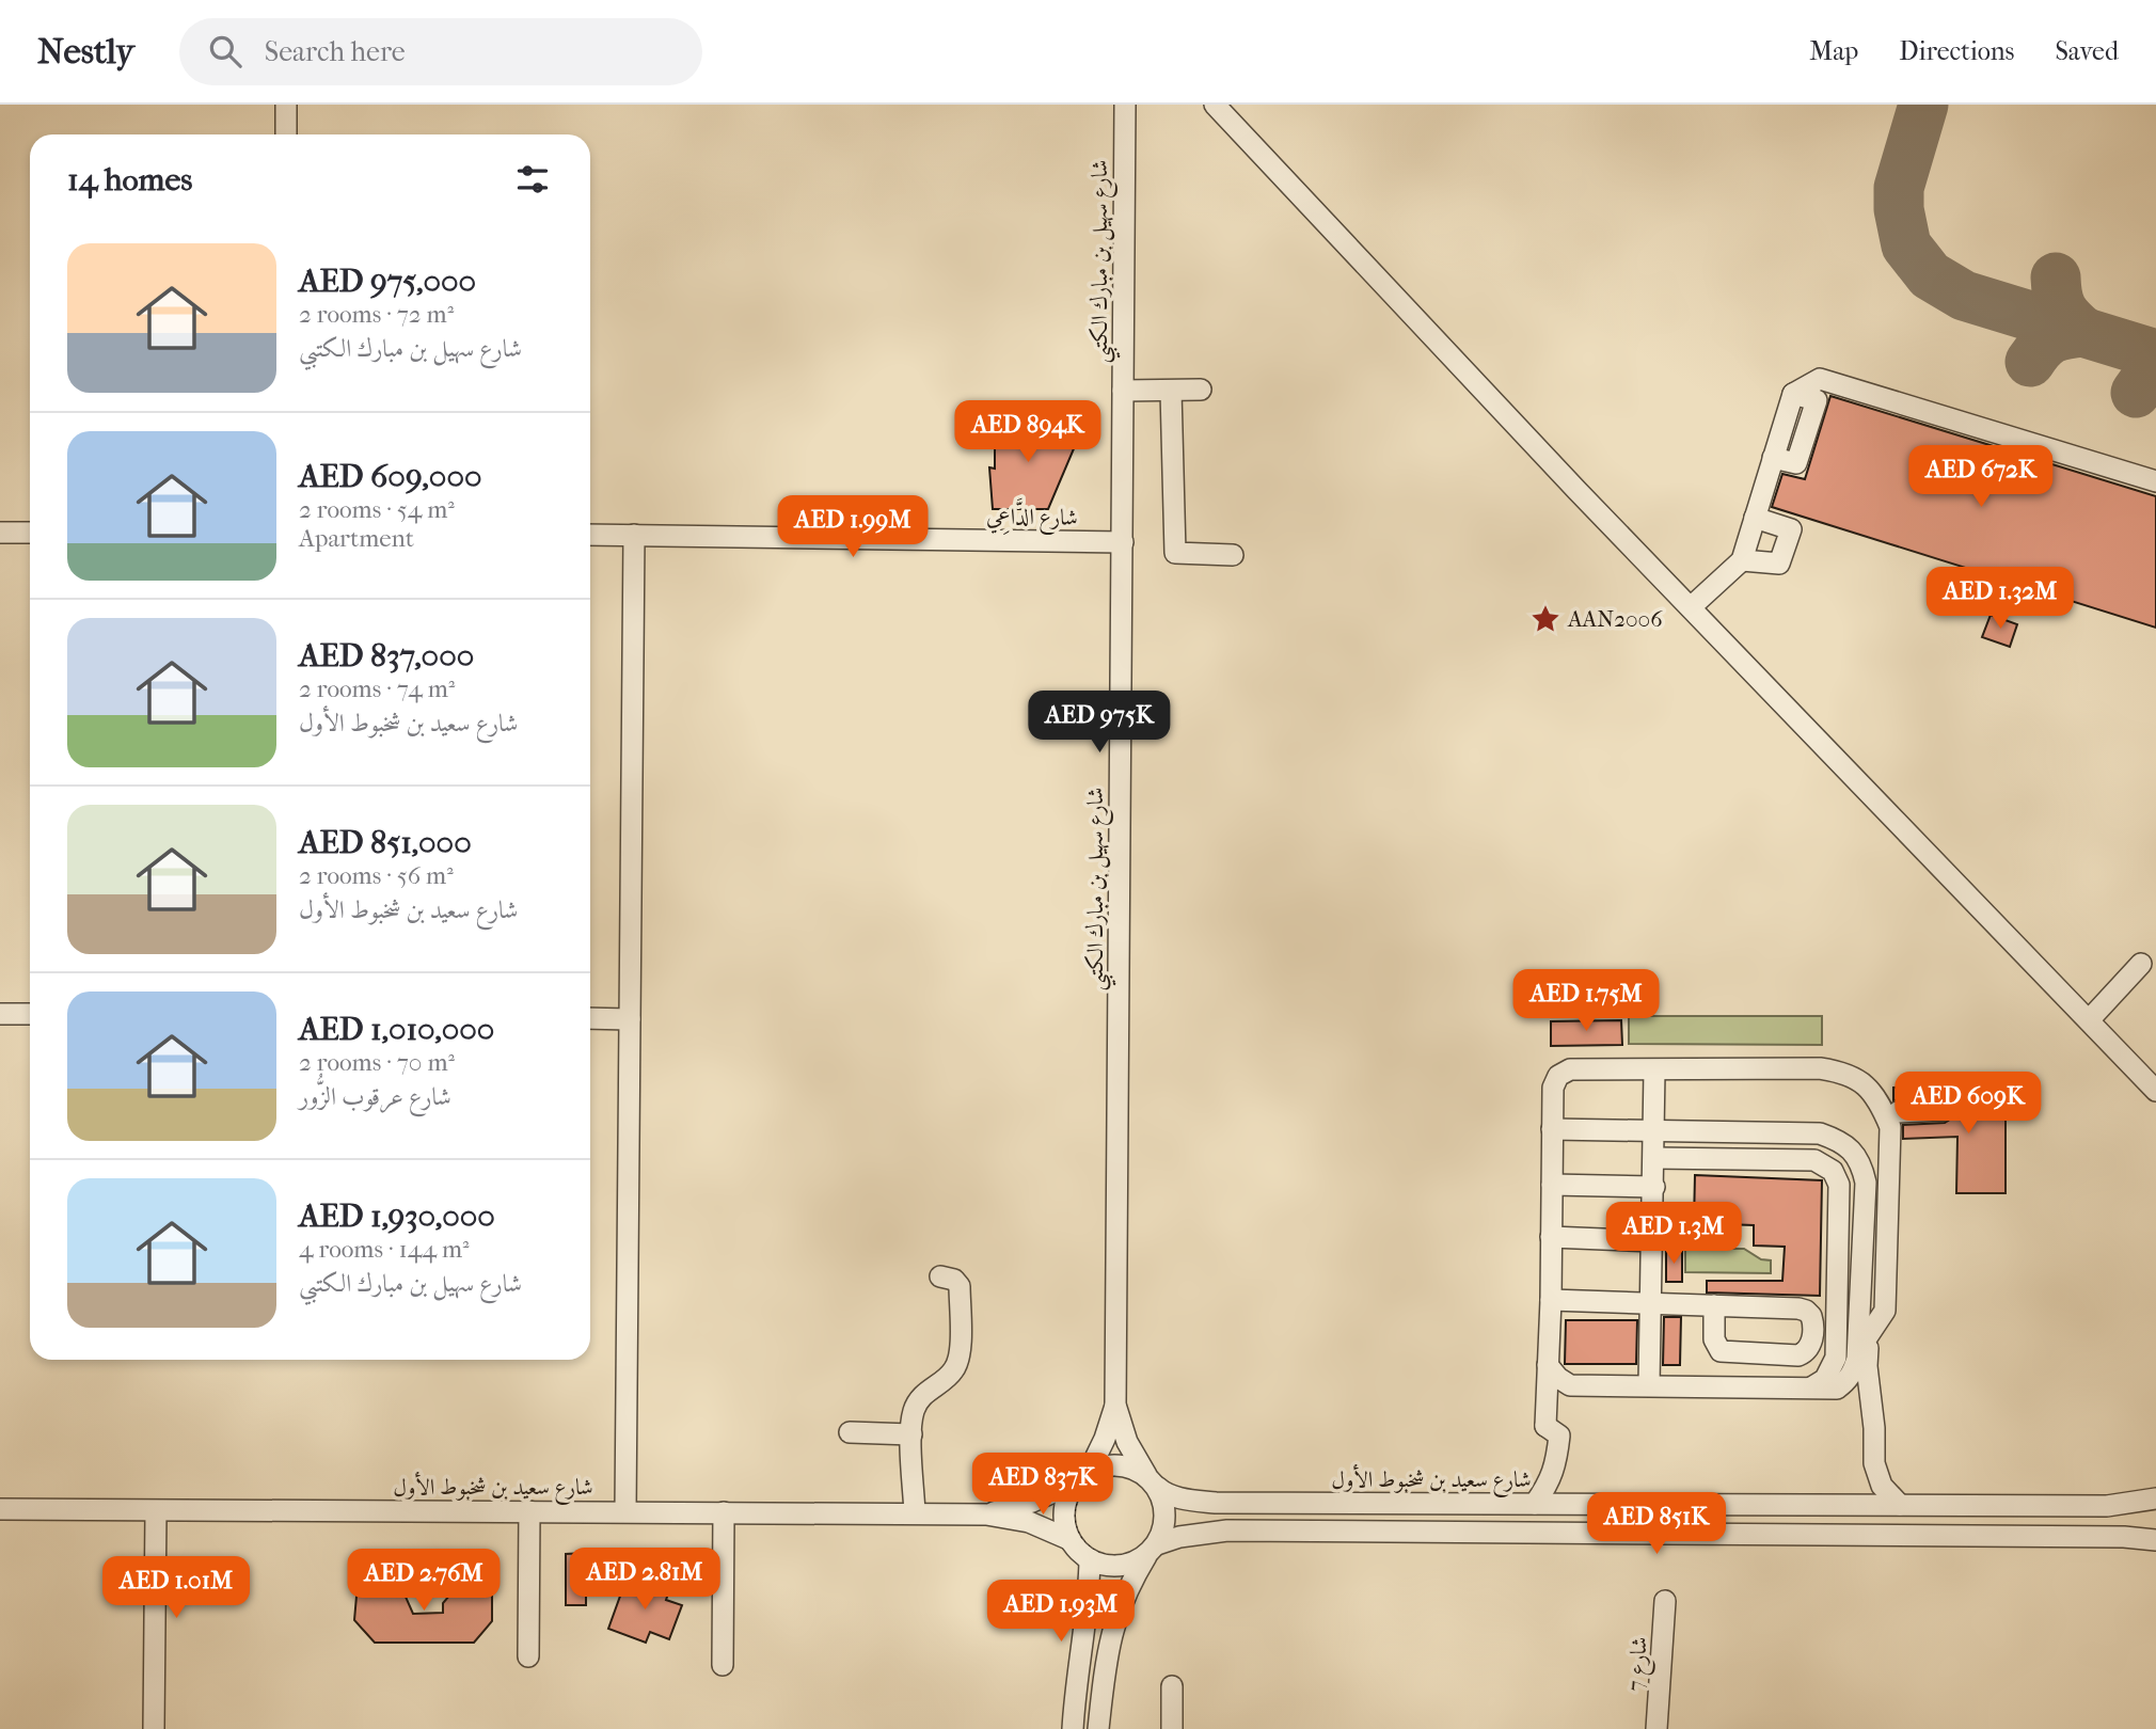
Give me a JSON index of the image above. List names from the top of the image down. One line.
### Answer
{"streets":{"street":["شارع سهيل بن مبارك الكتبي","شارع الدَّاعِي","شارع سعيد بن شخبوط الأول","شارع 7"]},"crossings":[["شارع سهيل بن مبارك الكتبي","شارع الدَّاعِي"],["شارع سهيل بن مبارك الكتبي","شارع سعيد بن شخبوط الأول"]],"places":{"place":["AAN2006"]},"page":{"header":"Nestly","search":"Search here","nav":["Map","Directions","Saved"],"heading":"14 homes","list":[{"name":"AED 975,000","note":"2 rooms · 72 m² · شارع سهيل بن مبارك الكتبي"},{"name":"AED 609,000","note":"2 rooms · 54 m² · Apartment"},{"name":"AED 837,000","note":"2 rooms · 74 m² · شارع سعيد بن شخبوط الأول"},{"name":"AED 851,000","note":"2 rooms · 56 m² · شارع سعيد بن شخبوط الأول"},{"name":"AED 1,010,000","note":"2 rooms · 70 m² · شارع عرقوب الزُّور"},{"name":"AED 1,930,000","note":"4 rooms · 144 m² · شارع سهيل بن مبارك الكتبي"}],"price":["AED 894K","AED 672K","AED 1.99M","AED 1.32M","AED 975K","AED 1.75M","AED 609K","AED 1.3M","AED 837K","AED 851K","AED 2.81M","AED 2.76M","AED 1.01M","AED 1.93M"]}}
